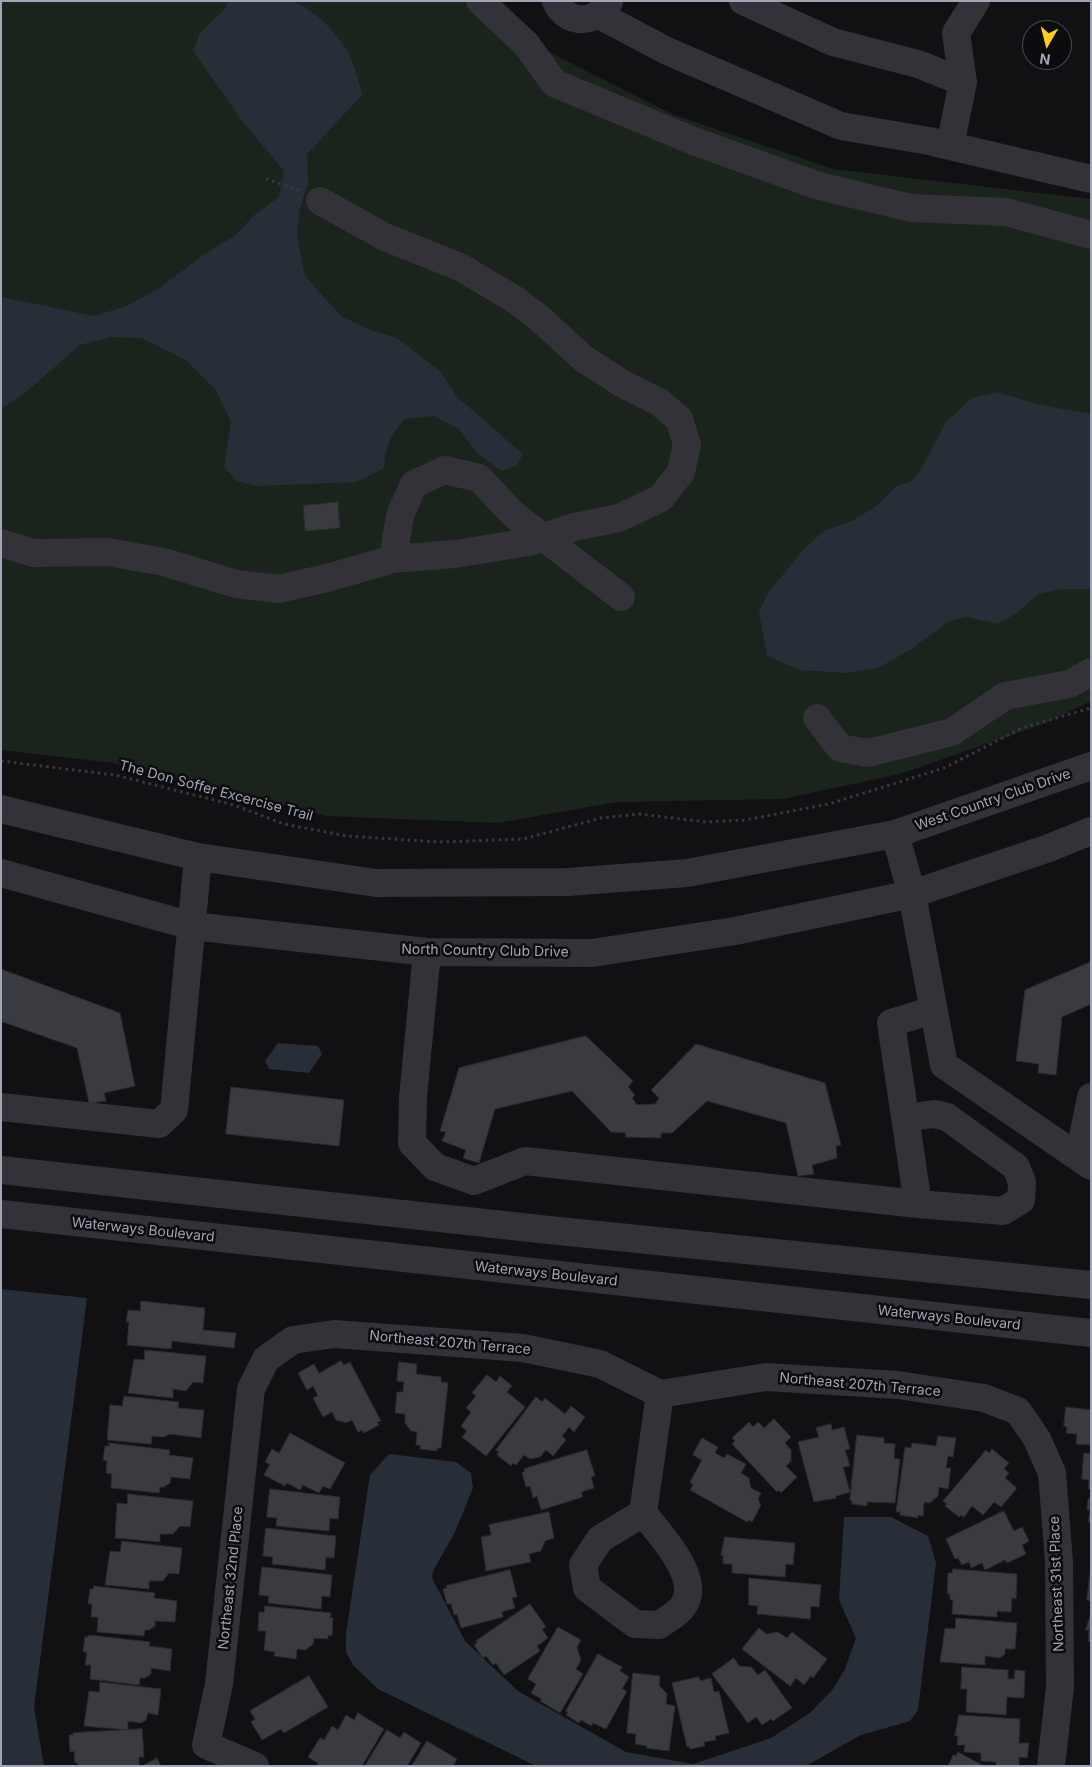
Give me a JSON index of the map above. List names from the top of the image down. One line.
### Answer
{"streets":{"street":["West Country Club Drive","North Country Club Drive","Waterways Boulevard","Northeast 207th Terrace","Northeast 32nd Place","Northeast 31st Place"],"path":["The Don Soffer Excercise Trail"]},"crossings":[["Northeast 207th Terrace","Northeast 32nd Place"],["Northeast 207th Terrace","Northeast 31st Place"]],"north":"bottom"}
